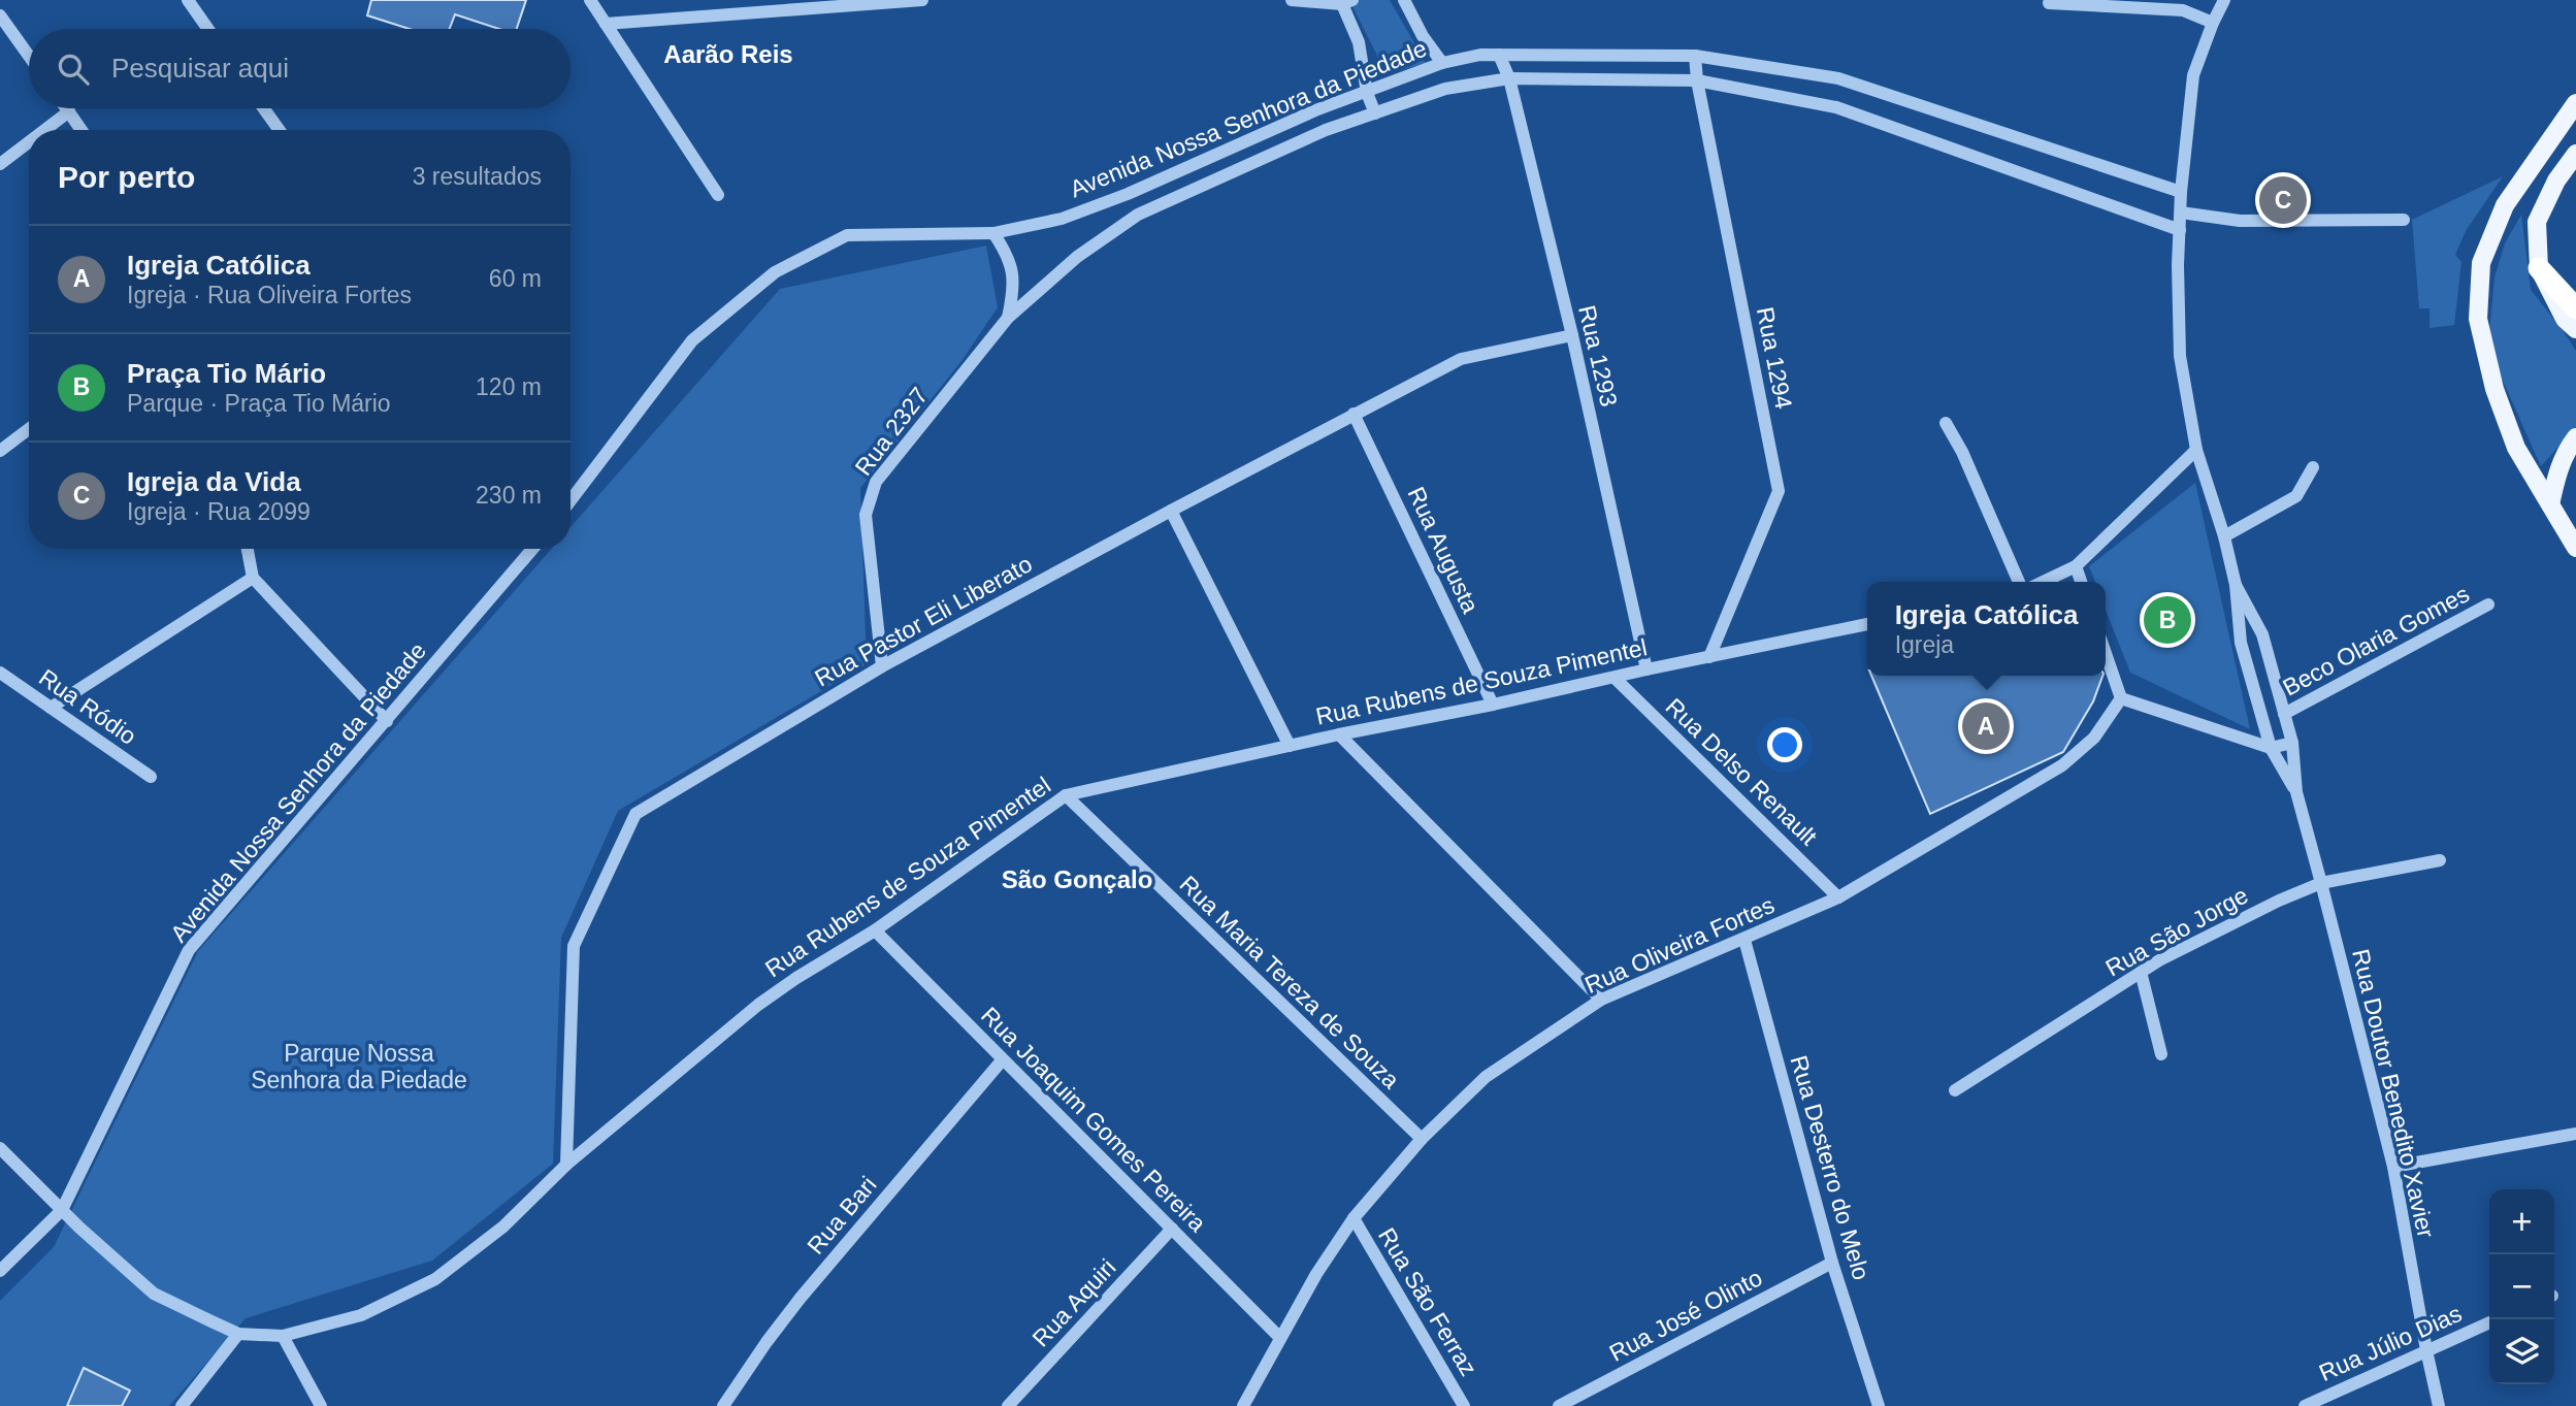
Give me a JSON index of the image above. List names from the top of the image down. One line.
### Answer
{"streets":{"street":["Avenida Nossa Senhora da Piedade","Rua 1293","Rua 1294","Rua 2327","Rua Augusta","Rua Pastor Eli Liberato","Beco Olaria Gomes","Rua Rubens de Souza Pimentel","Rua Ródio","Rua Delso Renault","Rua São Jorge","Rua Oliveira Fortes","Rua Maria Tereza de Souza","Rua Doutor Benedito Xavier","Rua Joaquim Gomes Pereira","Rua Desterro do Melo","Rua Bari","Rua São Ferraz","Rua Aquiri","Rua José Olinto","Rua Júlio Dias"]},"crossings":[["Avenida Nossa Senhora da Piedade","Rua 1293"],["Avenida Nossa Senhora da Piedade","Rua 1294"],["Avenida Nossa Senhora da Piedade","Rua 2327"],["Avenida Nossa Senhora da Piedade","Rua Rubens de Souza Pimentel"],["Avenida Nossa Senhora da Piedade","Rua Doutor Benedito Xavier"],["Rua 1293","Rua Pastor Eli Liberato"],["Rua 1293","Rua Rubens de Souza Pimentel"],["Rua 1294","Rua Rubens de Souza Pimentel"],["Rua 2327","Rua Pastor Eli Liberato"],["Rua Augusta","Rua Pastor Eli Liberato"],["Rua Augusta","Rua Rubens de Souza Pimentel"],["Rua Pastor Eli Liberato","Rua Rubens de Souza Pimentel"],["Beco Olaria Gomes","Rua Doutor Benedito Xavier"],["Rua Rubens de Souza Pimentel","Rua Delso Renault"],["Rua Rubens de Souza Pimentel","Rua Maria Tereza de Souza"],["Rua Rubens de Souza Pimentel","Rua Joaquim Gomes Pereira"],["Rua Delso Renault","Rua Oliveira Fortes"],["Rua São Jorge","Rua Doutor Benedito Xavier"],["Rua Oliveira Fortes","Rua Maria Tereza de Souza"],["Rua Oliveira Fortes","Rua Joaquim Gomes Pereira"],["Rua Oliveira Fortes","Rua Desterro do Melo"],["Rua Oliveira Fortes","Rua São Ferraz"],["Rua Doutor Benedito Xavier","Rua Júlio Dias"],["Rua Joaquim Gomes Pereira","Rua Bari"],["Rua Joaquim Gomes Pereira","Rua Aquiri"],["Rua Desterro do Melo","Rua José Olinto"]],"districts":["Aarão Reis","São Gonçalo"],"parks":["Parque Nossa Senhora da Piedade"],"page":{"search":"Pesquisar aqui","heading":["Por perto","3 resultados"],"pins":["C","B","A"],"list":[{"mark":"A","name":"Igreja Católica","note":"Igreja · Rua Oliveira Fortes","value":"60 m"},{"mark":"B","name":"Praça Tio Mário","note":"Parque · Praça Tio Mário","value":"120 m"},{"mark":"C","name":"Igreja da Vida","note":"Igreja · Rua 2099","value":"230 m"}],"popup":["Igreja Católica","Igreja"],"map_buttons":["+","−"]}}
